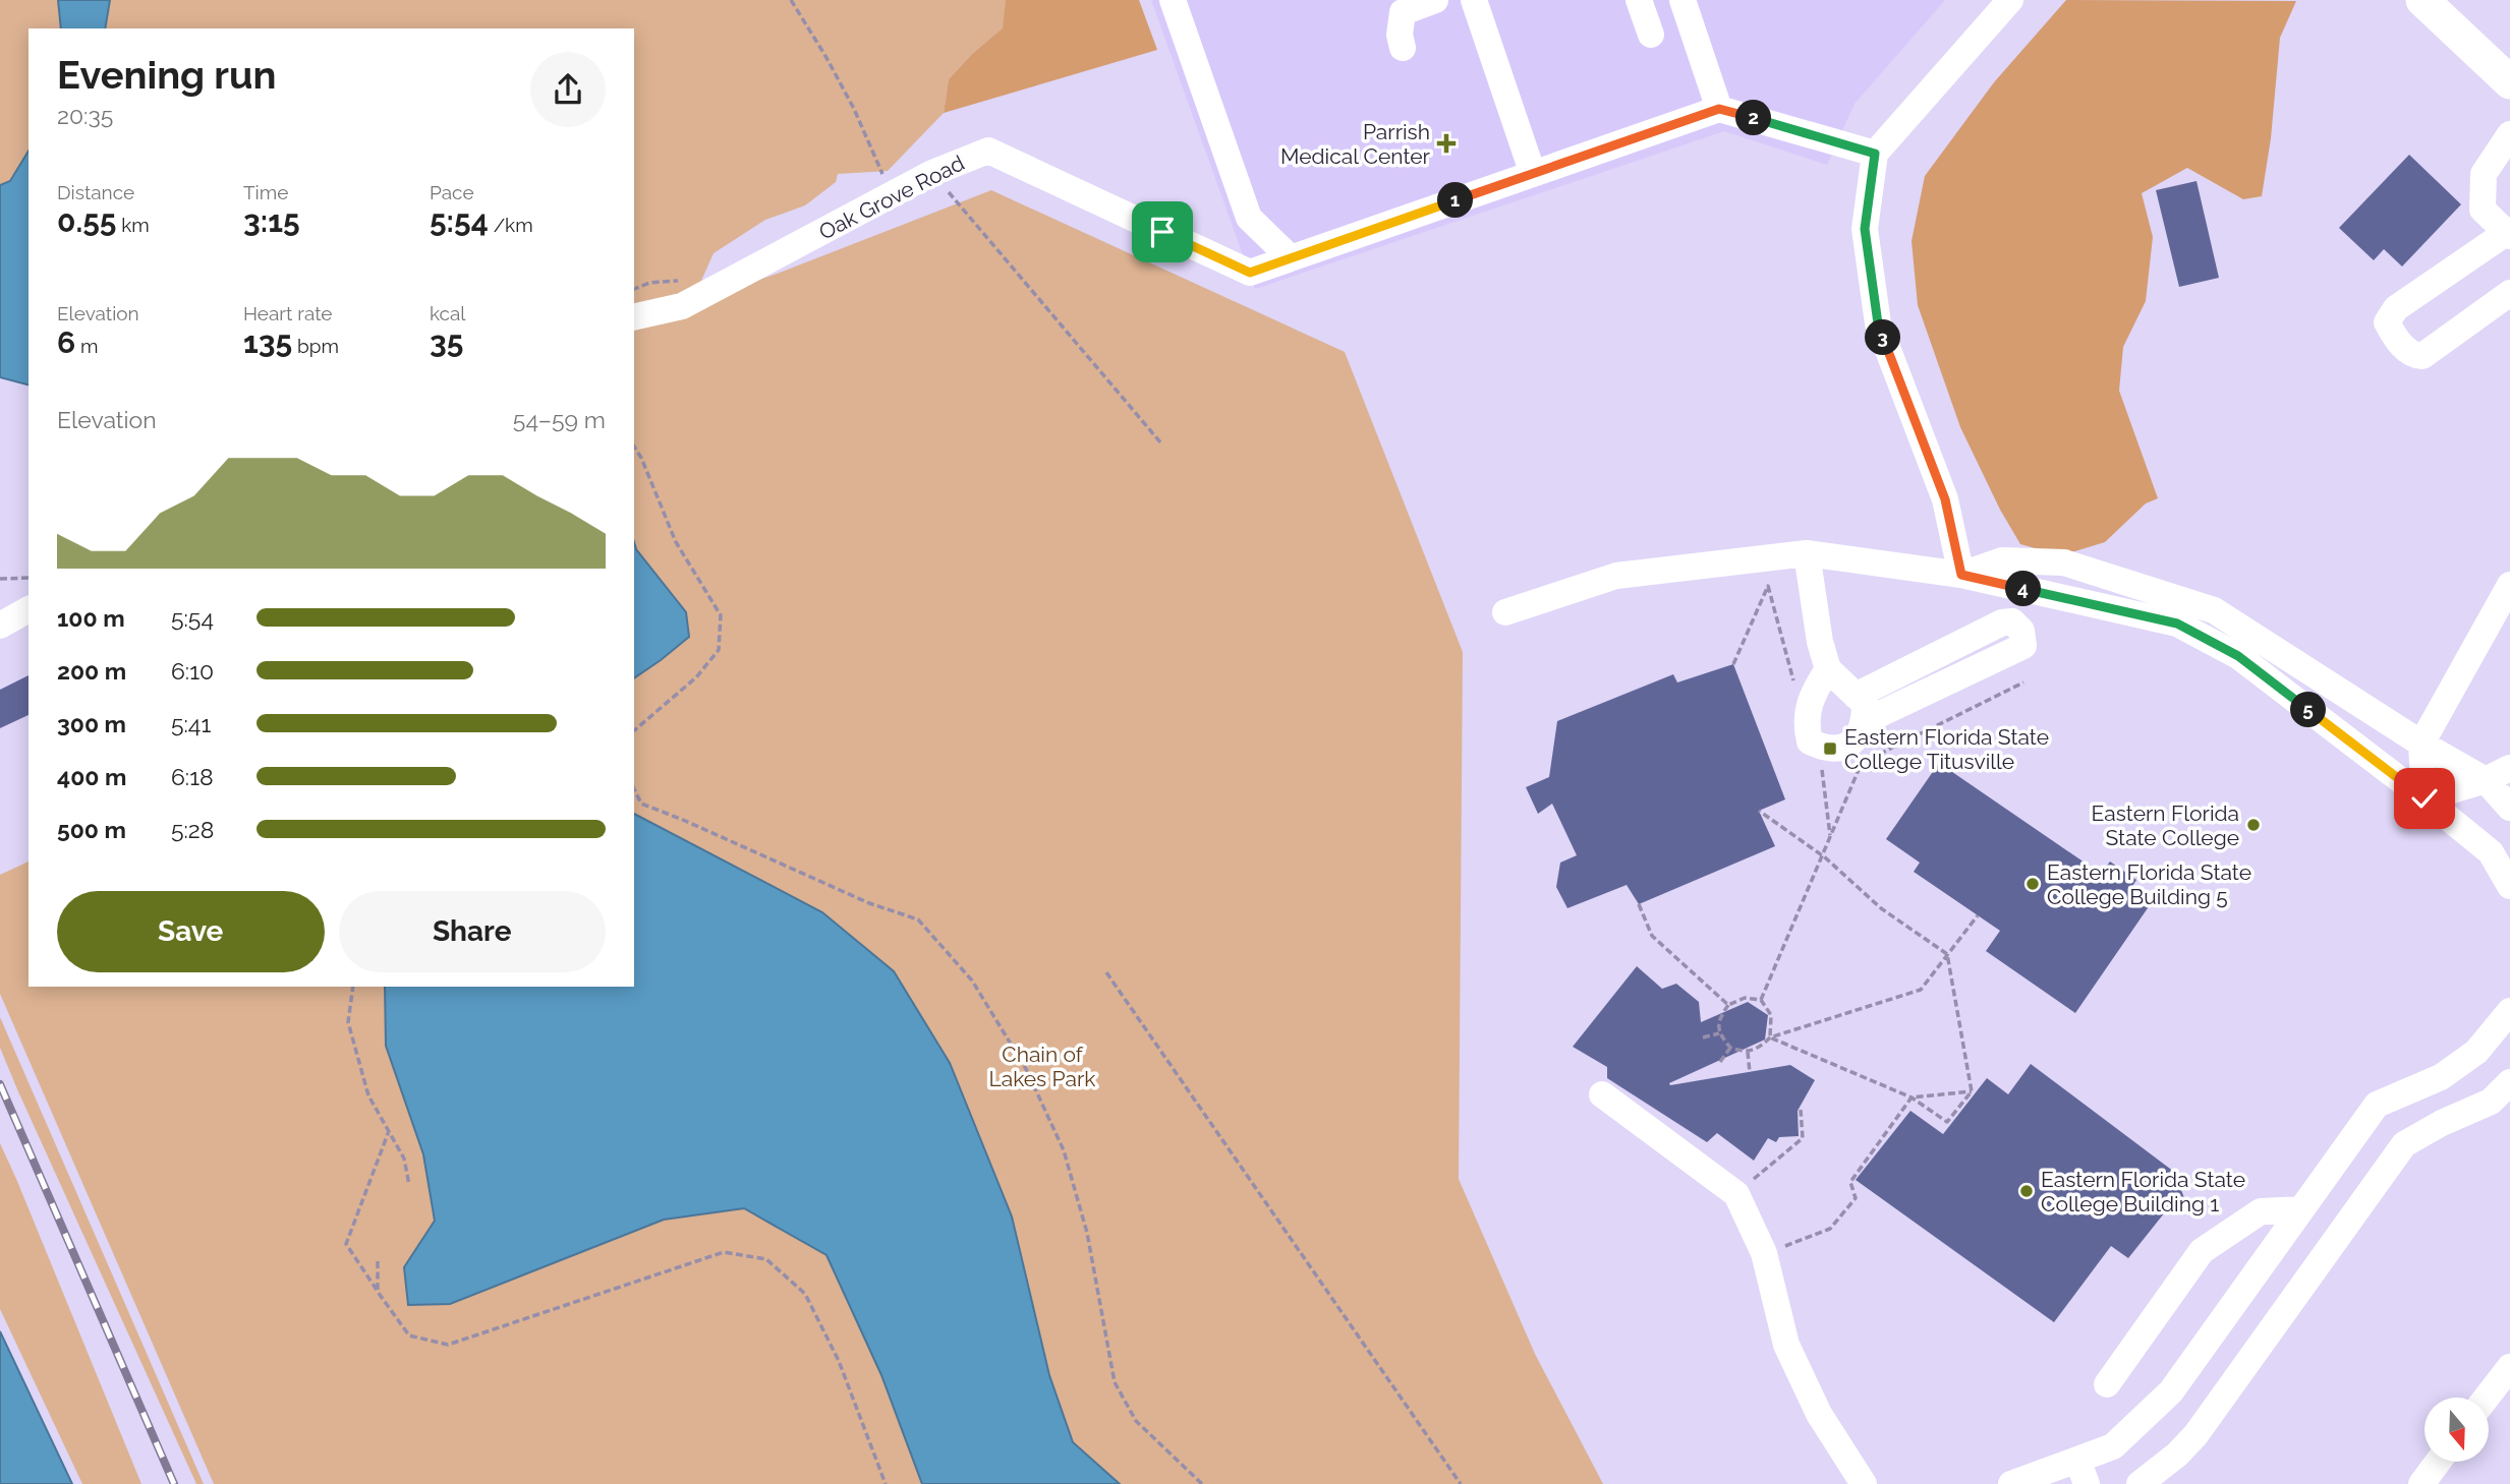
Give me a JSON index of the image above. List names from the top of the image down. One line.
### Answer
{"streets":{"street":["Oak Grove Road"]},"parks":["Chain of Lakes Park"],"places":{"health":["Parrish Medical Center"],"transit":["Eastern Florida State College Titusville"],"other":["Eastern Florida State College","Eastern Florida State College Building 5","Eastern Florida State College Building 1"]},"north":"bottom","page":{"heading":["Evening run","20:35"],"pins":["2","1","3","4","5"],"stats":[["Distance","0.55 km"],["Time","3:15"],["Pace","5:54 /km"],["Elevation","6 m"],["Heart rate","135 bpm"],["kcal","35"]],"chart":["Elevation","54–59 m"],"list":[{"name":"100 m","note":"5:54"},{"name":"200 m","note":"6:10"},{"name":"300 m","note":"5:41"},{"name":"400 m","note":"6:18"},{"name":"500 m","note":"5:28"}],"buttons":["Save","Share"]}}
